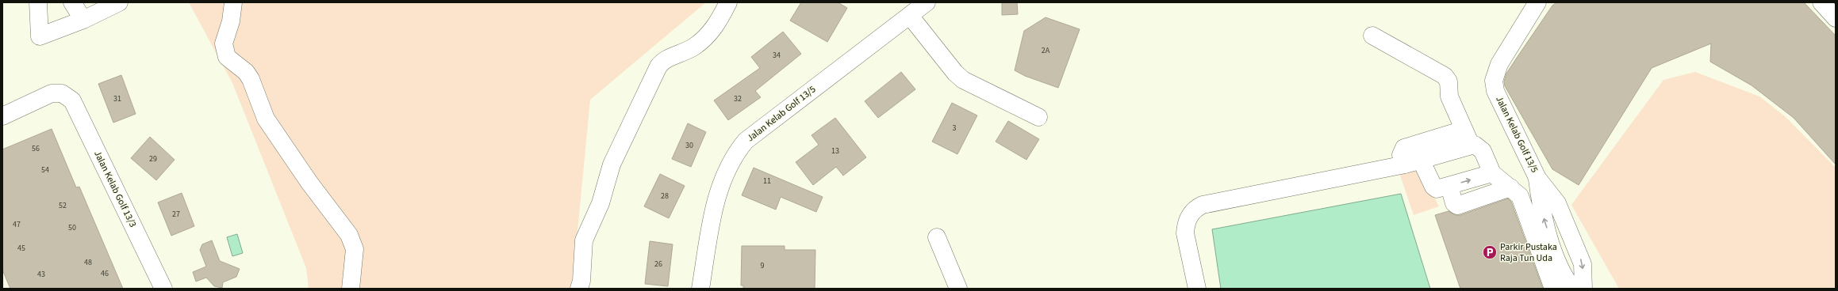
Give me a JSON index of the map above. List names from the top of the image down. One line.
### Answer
{"streets":{"street":["Jalan Kelab Golf 13/5","Jalan Kelab Golf 13/3"]},"places":{"parking":["Parkir Pustaka Raja Tun Uda"]},"house_numbers":["2A","34","31","32","3","30","56","13","29","54","11","28","52","27","47","50","45","48","26","9","46","43"]}
